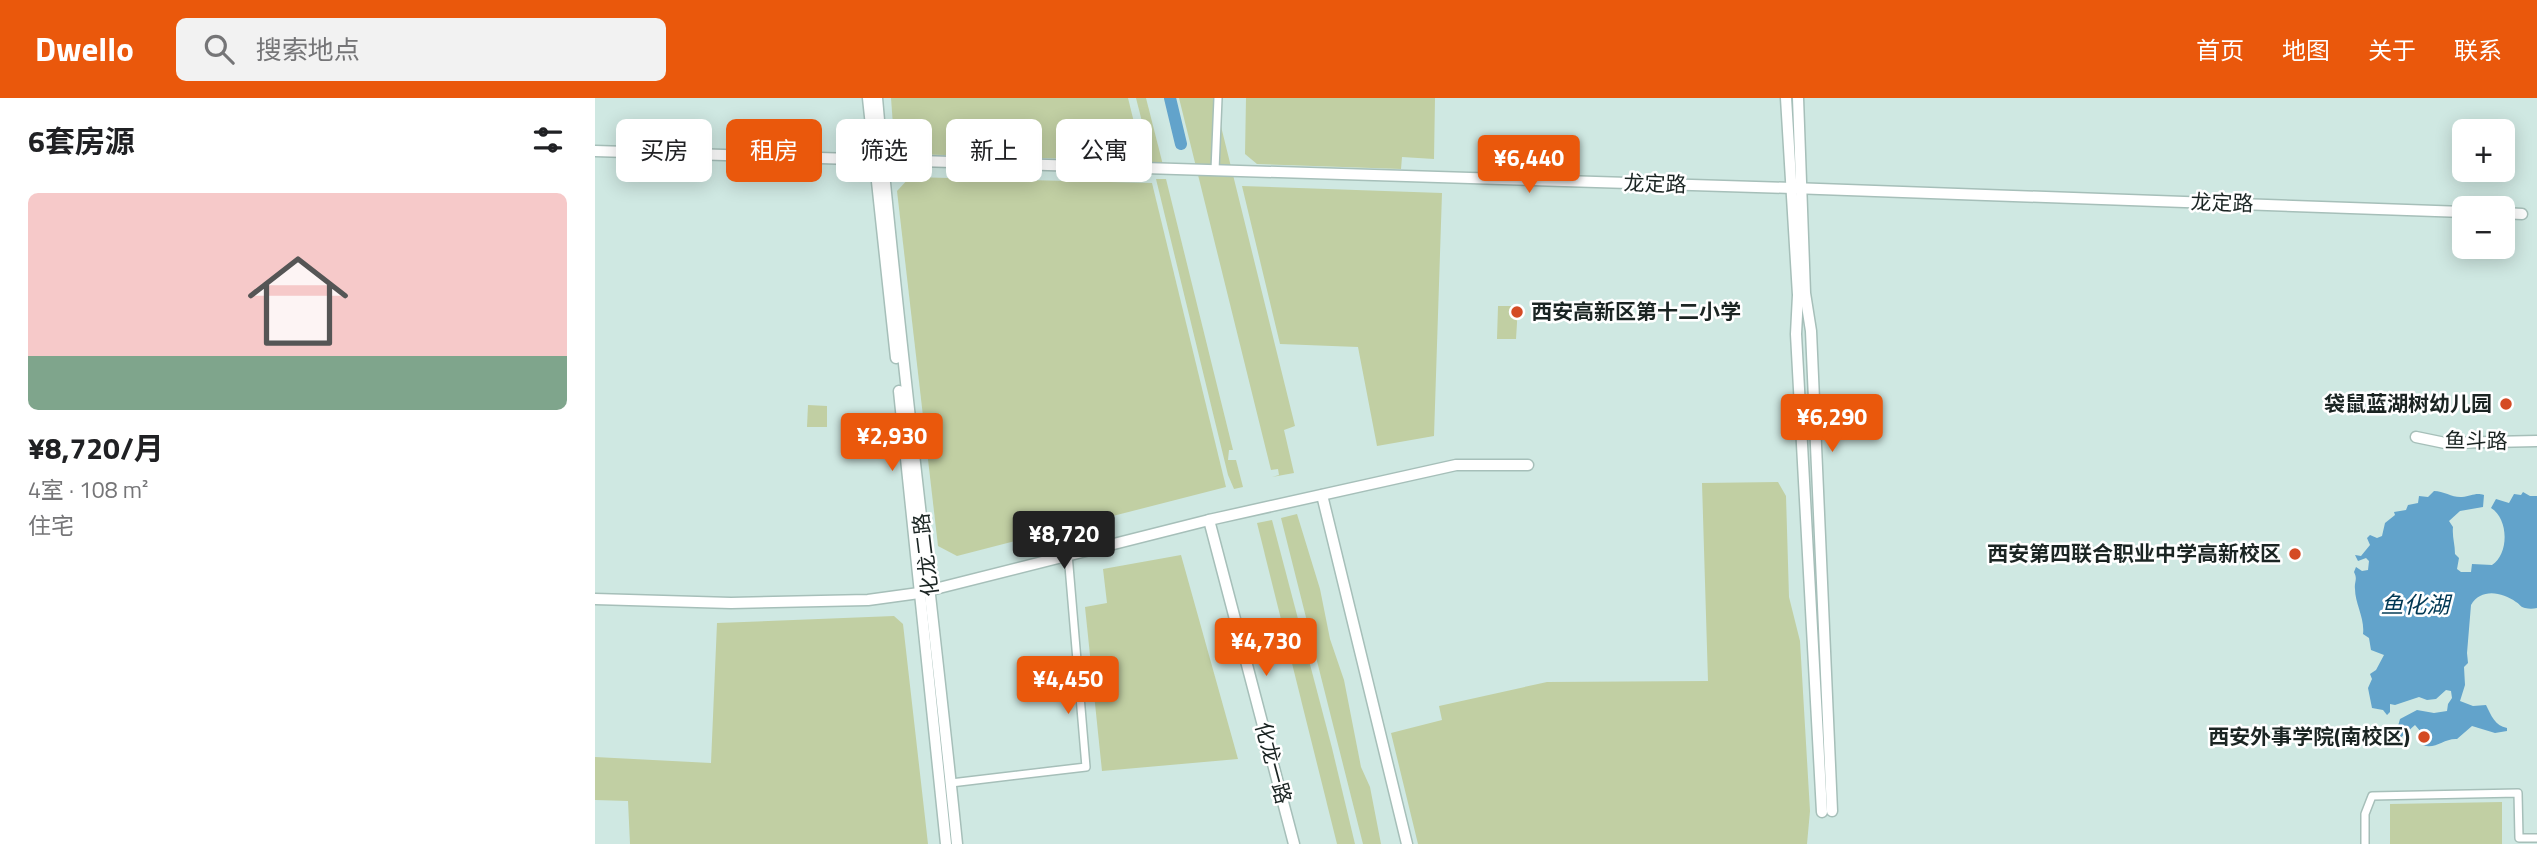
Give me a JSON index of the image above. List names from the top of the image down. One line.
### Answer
{"streets":{"street":["龙定路","鱼斗路","化龙二路","化龙一路"]},"water":["鱼化湖"],"places":["西安高新区第十二小学","袋鼠蓝湖树幼儿园","西安第四联合职业中学高新校区","西安外事学院(南校区)"],"page":{"header":"Dwello","search":"搜索地点","nav":["首页","地图","关于","联系"],"heading":"6套房源","map_buttons":["+","−"],"chip":["买房","租房","筛选","新上","公寓"],"price":["¥6,440","¥6,290","¥2,930","¥8,720","¥4,730","¥4,450"],"list":[{"name":"¥8,720/月","note":"4室 · 108 m² · 住宅"}]}}
